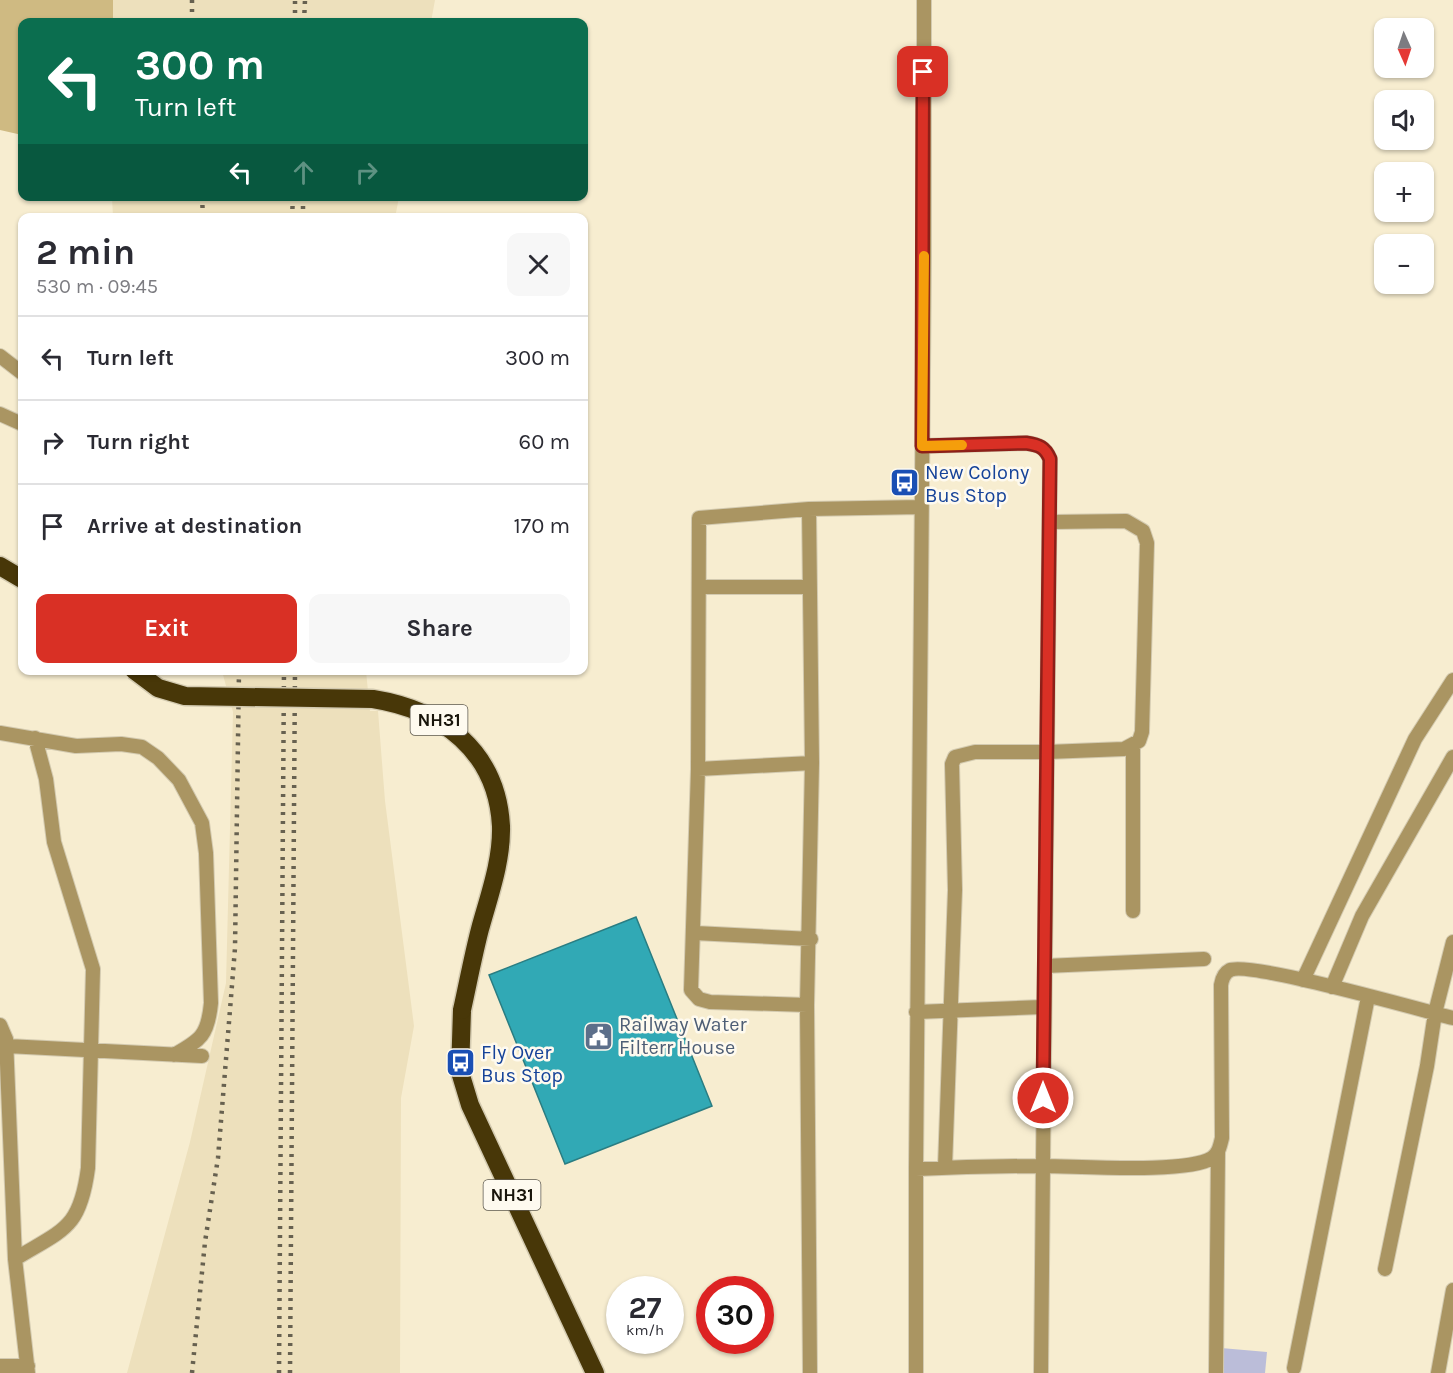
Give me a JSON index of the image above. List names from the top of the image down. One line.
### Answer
{"streets":{"highway":["NH31"]},"places":{"bus stop":["New Colony Bus Stop","Fly Over Bus Stop"],"public building":["Railway Water Filterr House"]},"north":"bottom","page":{"map_buttons":["+","−"],"turn":["300 m","Turn left"],"heading":["2 min","530 m · 09:45"],"list":[{"name":"Turn left","value":"300 m"},{"name":"Turn right","value":"60 m"},{"name":"Arrive at destination","value":"170 m"}],"buttons":["Exit","Share"],"speed":"27 km/h","limit":"30"}}
